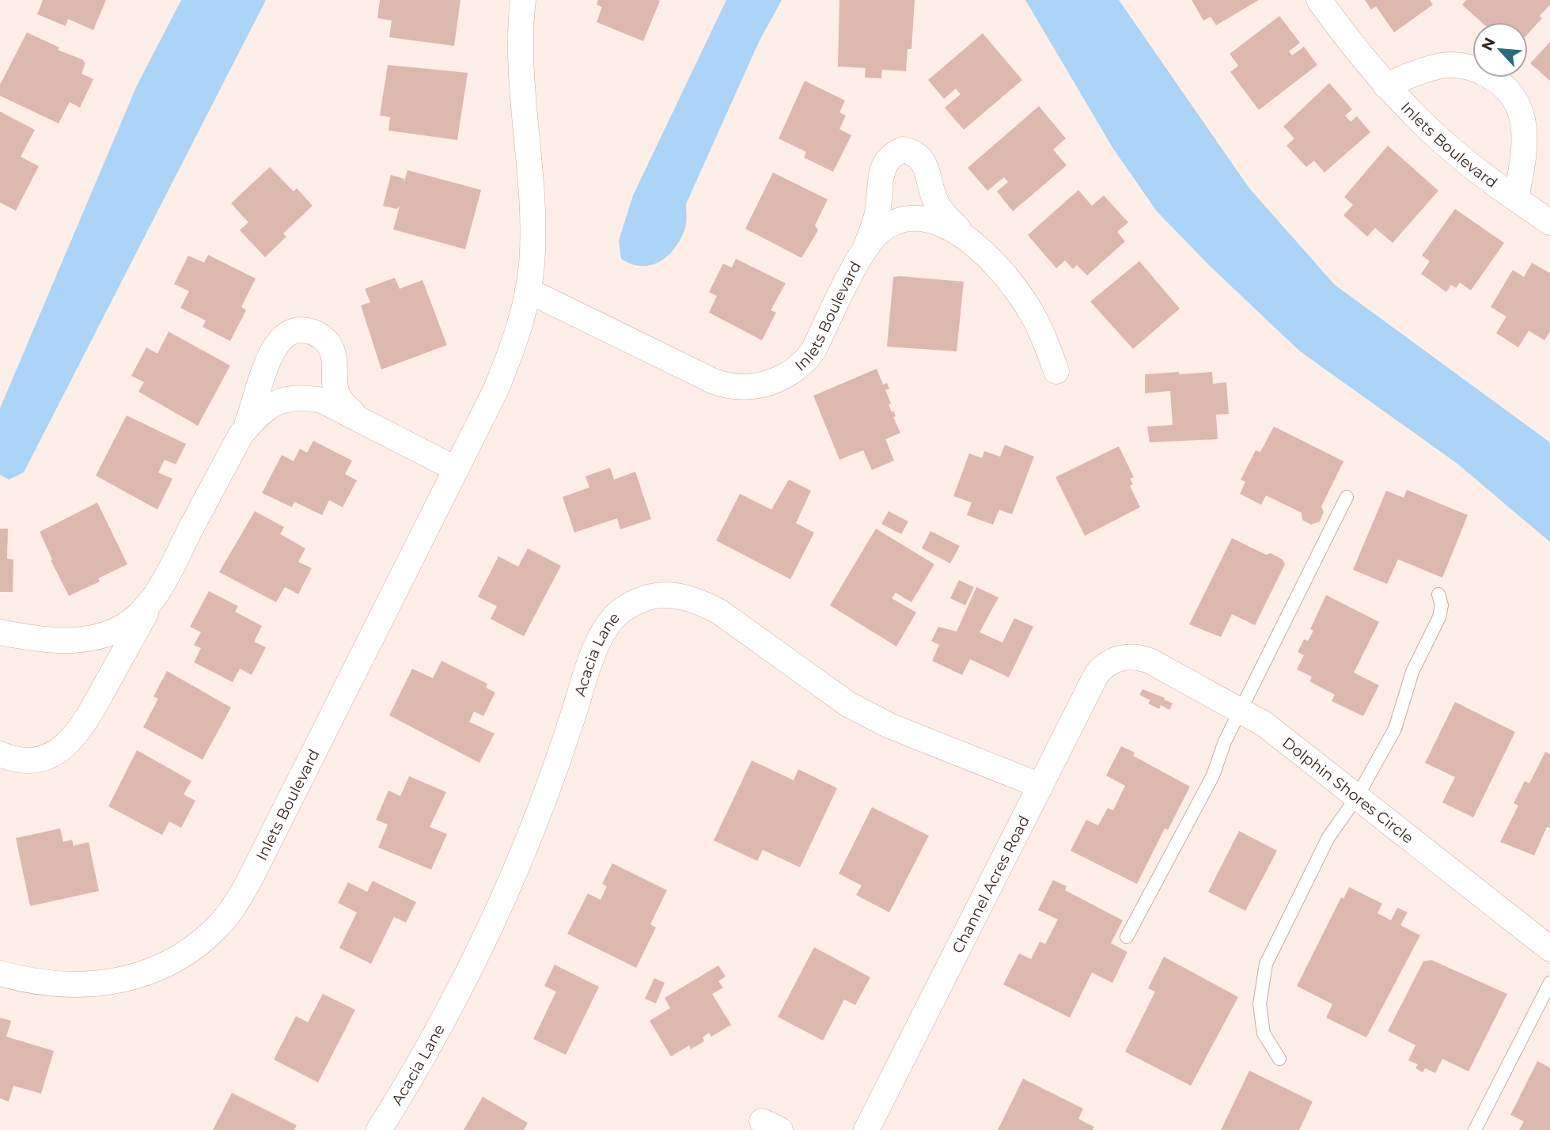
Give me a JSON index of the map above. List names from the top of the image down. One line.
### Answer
{"streets":{"street":["Inlets Boulevard","Acacia Lane","Dolphin Shores Circle","Channel Acres Road"]},"crossings":[["Acacia Lane","Channel Acres Road"],["Dolphin Shores Circle","Channel Acres Road"]],"north":"top left"}
